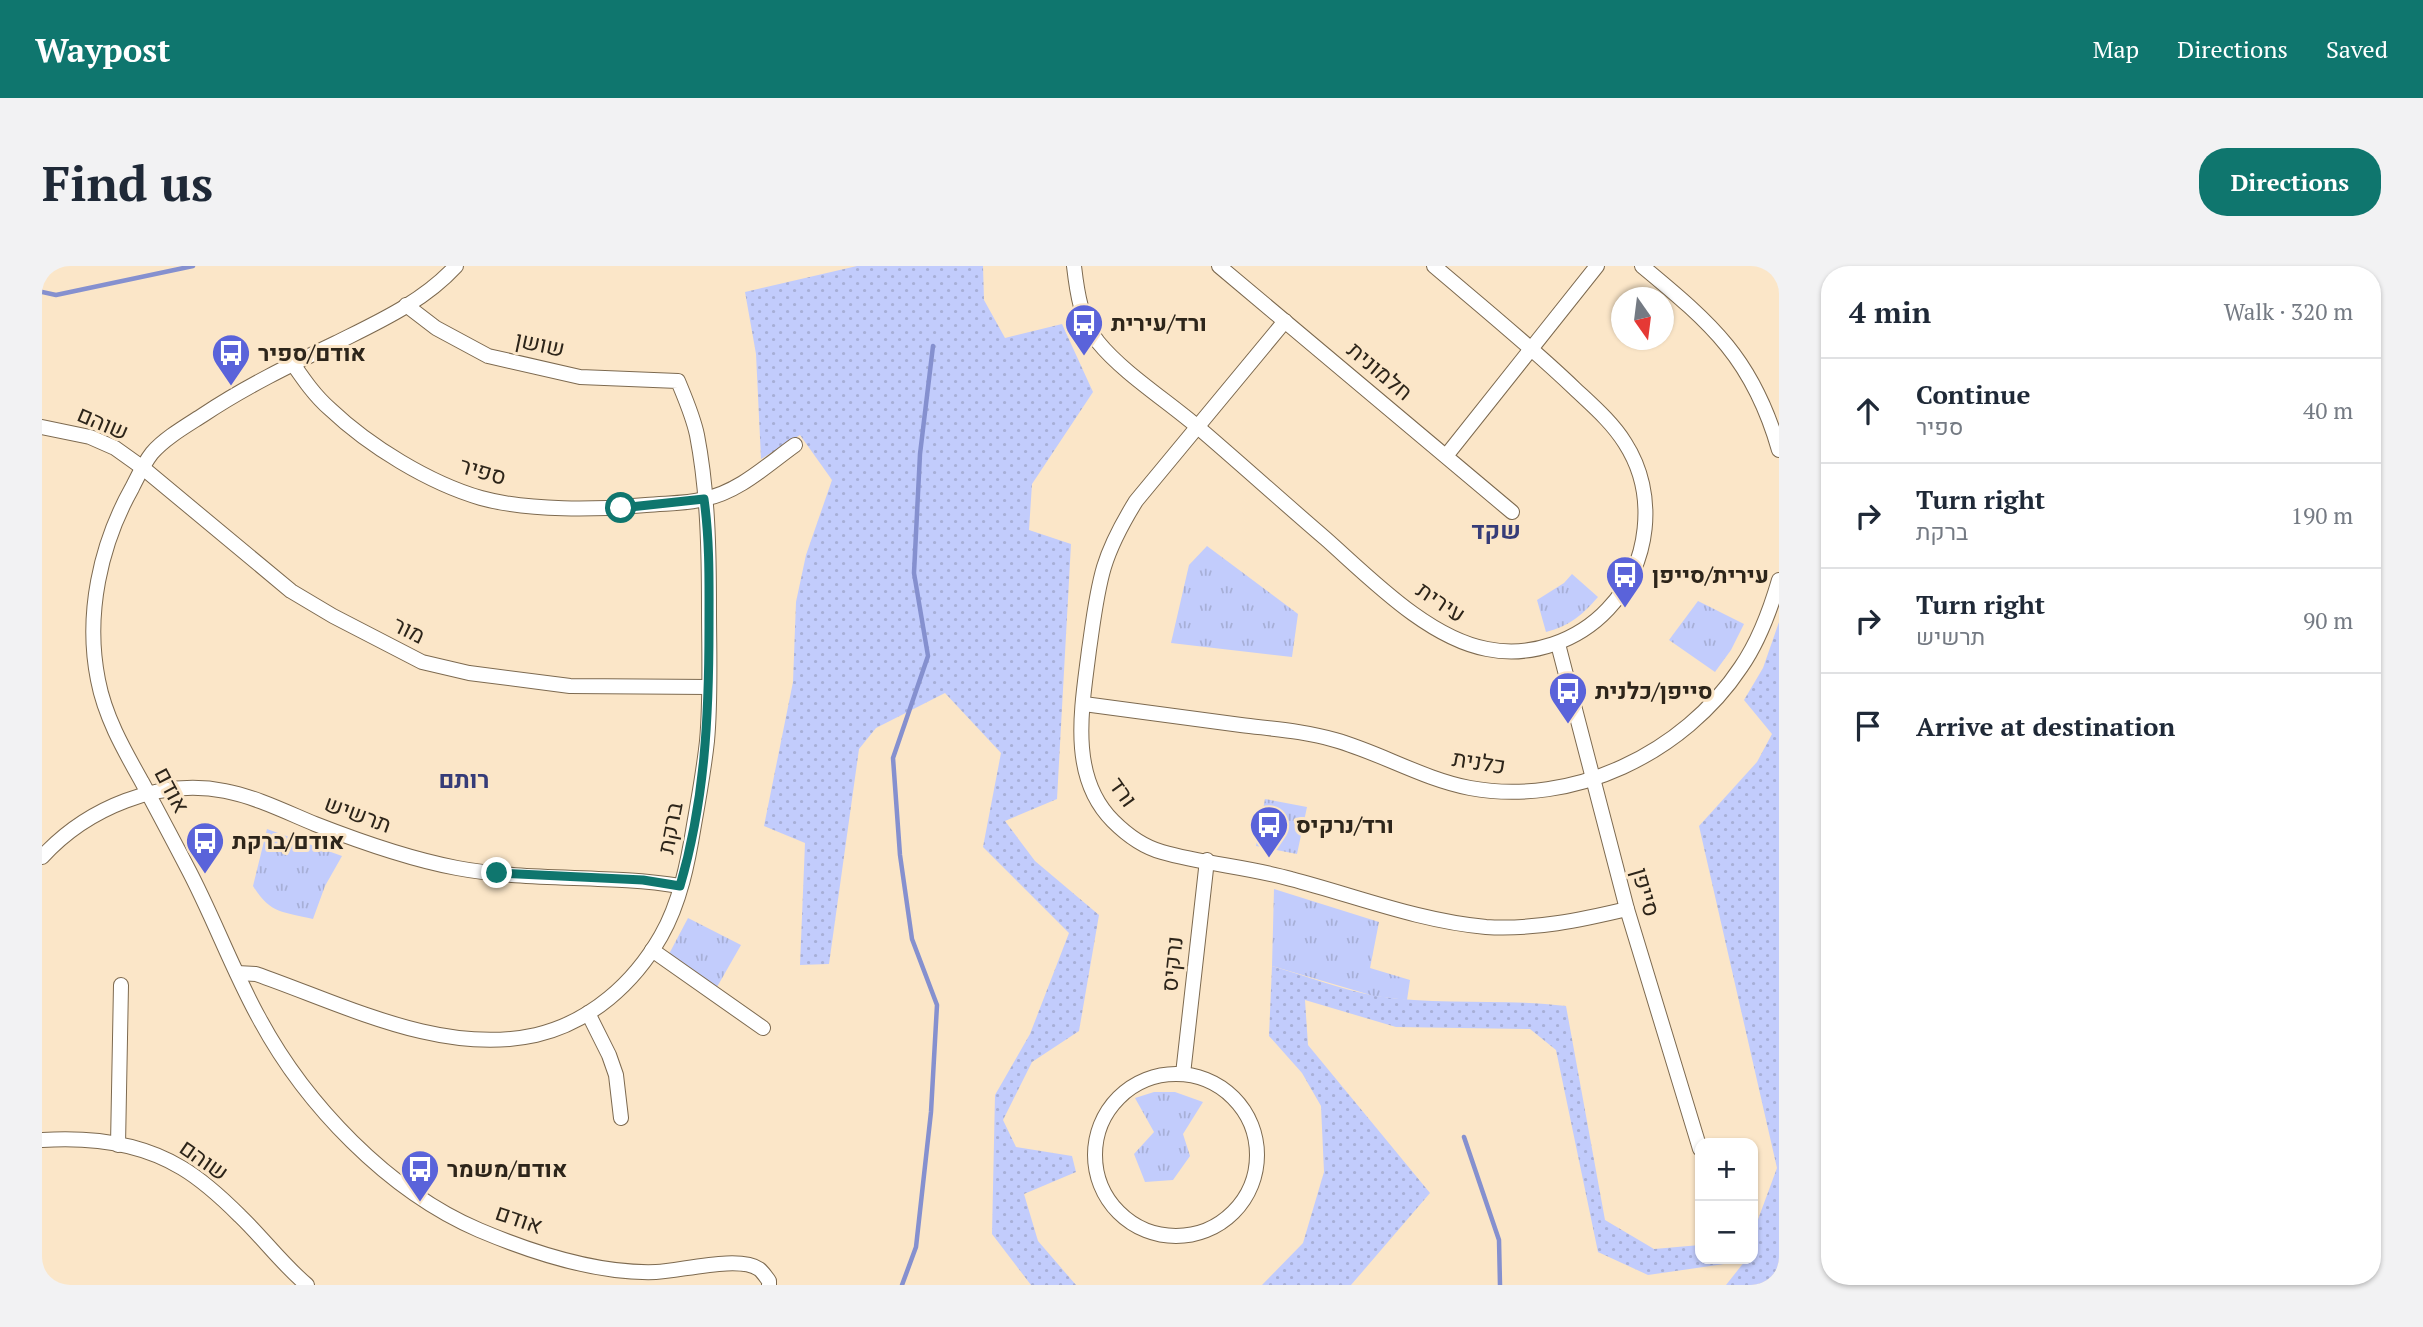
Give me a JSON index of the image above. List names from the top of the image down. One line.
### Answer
{"streets":{"street":["שושן","חלמונית","שוהם","ספיר","עירית","מור","כלנית","אודם","ורד","תרשיש","ברקת","סייפן","נרקיס"]},"crossings":[["שושן","אודם"],["שושן","ברקת"],["חלמונית","ורד"],["שוהם","מור"],["שוהם","אודם"],["ספיר","אודם"],["ספיר","ברקת"],["עירית","ורד"],["עירית","סייפן"],["מור","אודם"],["מור","ברקת"],["כלנית","ורד"],["כלנית","סייפן"],["אודם","תרשיש"],["אודם","ברקת"],["ורד","סייפן"],["ורד","נרקיס"],["תרשיש","ברקת"]],"districts":["שקד","רותם"],"places":{"bus stop":["ורד/עירית","אודם/ספיר","עירית/סייפן","סייפן/כלנית","ורד/נרקיס","אודם/ברקת","אודם/משמר"]},"north":"bottom","page":{"header":"Waypost","nav":["Map","Directions","Saved"],"buttons":"Directions","title":"Find us","heading":["4 min","Walk · 320 m"],"list":[["Continue","ספיר","40 m"],["Turn right","ברקת","190 m"],["Turn right","תרשיש","90 m"],"Arrive at destination"],"map_buttons":["+","−"]}}
